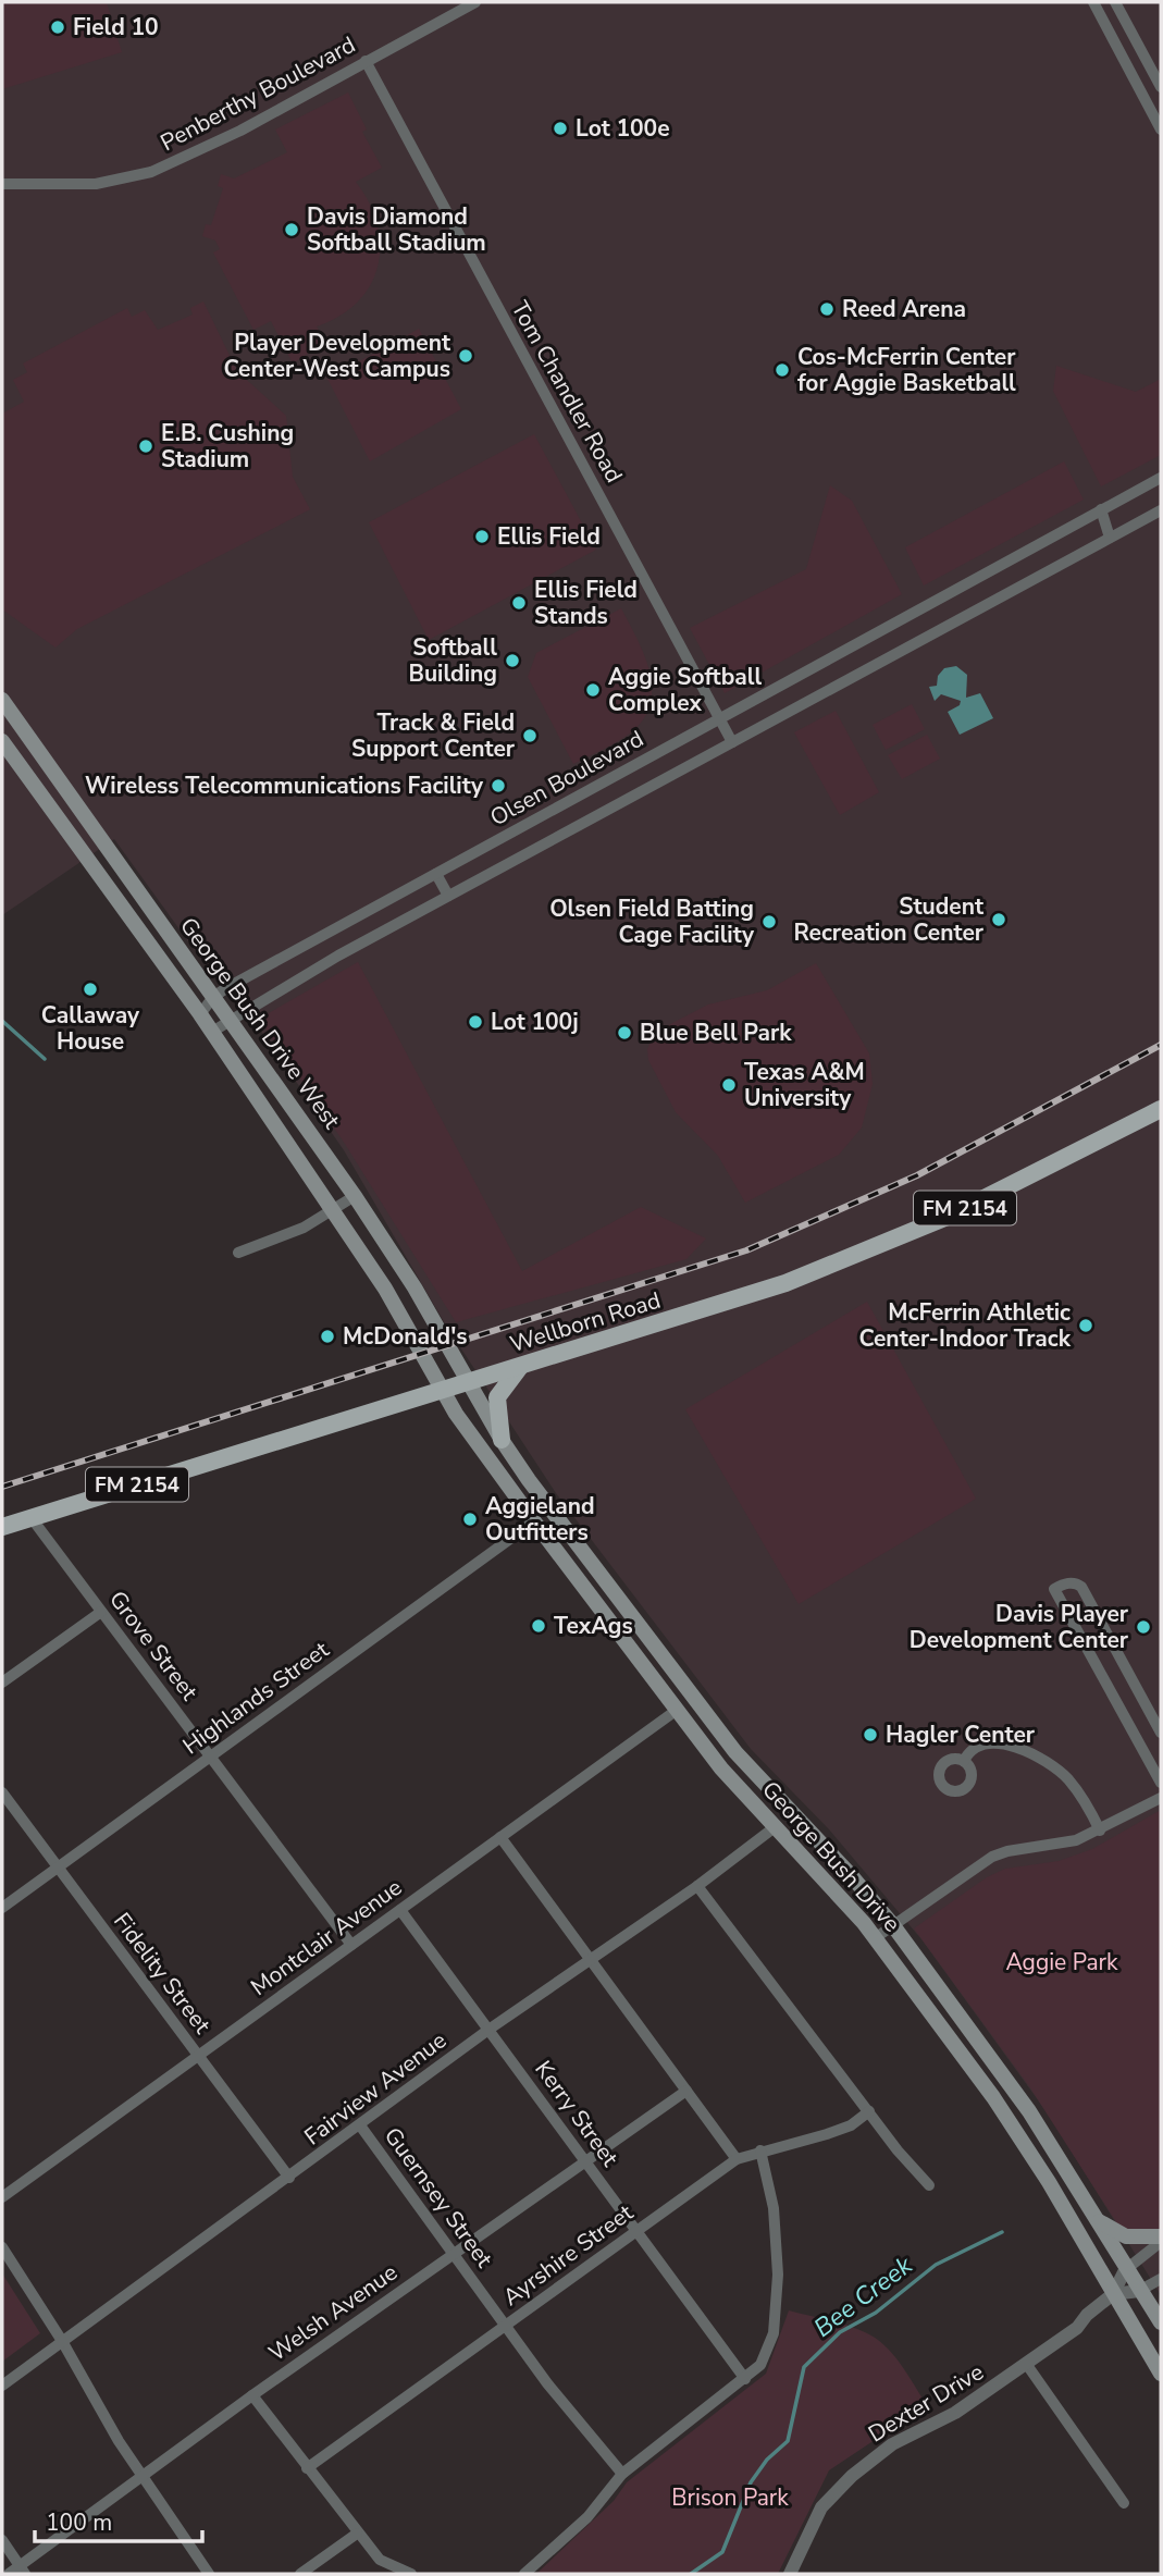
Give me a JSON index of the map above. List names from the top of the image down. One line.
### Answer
{"streets":{"main road":["George Bush Drive West","FM 2154","Wellborn Road","George Bush Drive"],"street":["Penberthy Boulevard","Tom Chandler Road","Olsen Boulevard","Grove Street","Highlands Street","Montclair Avenue","Fidelity Street","Fairview Avenue","Kerry Street","Guernsey Street","Ayrshire Street","Welsh Avenue","Dexter Drive"]},"crossings":[["Penberthy Boulevard","Tom Chandler Road"],["Tom Chandler Road","Olsen Boulevard"],["Olsen Boulevard","George Bush Drive West"],["George Bush Drive West","Wellborn Road"],["George Bush Drive West","George Bush Drive"],["Wellborn Road","Grove Street"],["Wellborn Road","George Bush Drive"],["Grove Street","Highlands Street"],["Grove Street","Montclair Avenue"],["Highlands Street","George Bush Drive"],["Highlands Street","Fidelity Street"],["George Bush Drive","Montclair Avenue"],["George Bush Drive","Fairview Avenue"],["George Bush Drive","Dexter Drive"],["Montclair Avenue","Fidelity Street"],["Montclair Avenue","Kerry Street"],["Fidelity Street","Fairview Avenue"],["Fairview Avenue","Kerry Street"],["Fairview Avenue","Guernsey Street"],["Kerry Street","Ayrshire Street"],["Kerry Street","Welsh Avenue"],["Guernsey Street","Ayrshire Street"],["Guernsey Street","Welsh Avenue"]],"water":["Bee Creek"],"parks":["Aggie Park","Brison Park"],"places":["Field 10","Lot 100e","Davis Diamond Softball Stadium","Reed Arena","Player Development Center-West Campus","Cos-McFerrin Center for Aggie Basketball","E.B. Cushing Stadium","Ellis Field","Ellis Field Stands","Softball Building","Aggie Softball Complex","Track & Field Support Center","Wireless Telecommunications Facility","Student Recreation Center","Olsen Field Batting Cage Facility","Callaway House","Lot 100j","Blue Bell Park","Texas A&M University","McFerrin Athletic Center-Indoor Track","McDonald's","Aggieland Outfitters","TexAgs","Davis Player Development Center","Hagler Center"],"scale_bar":"100 m"}
